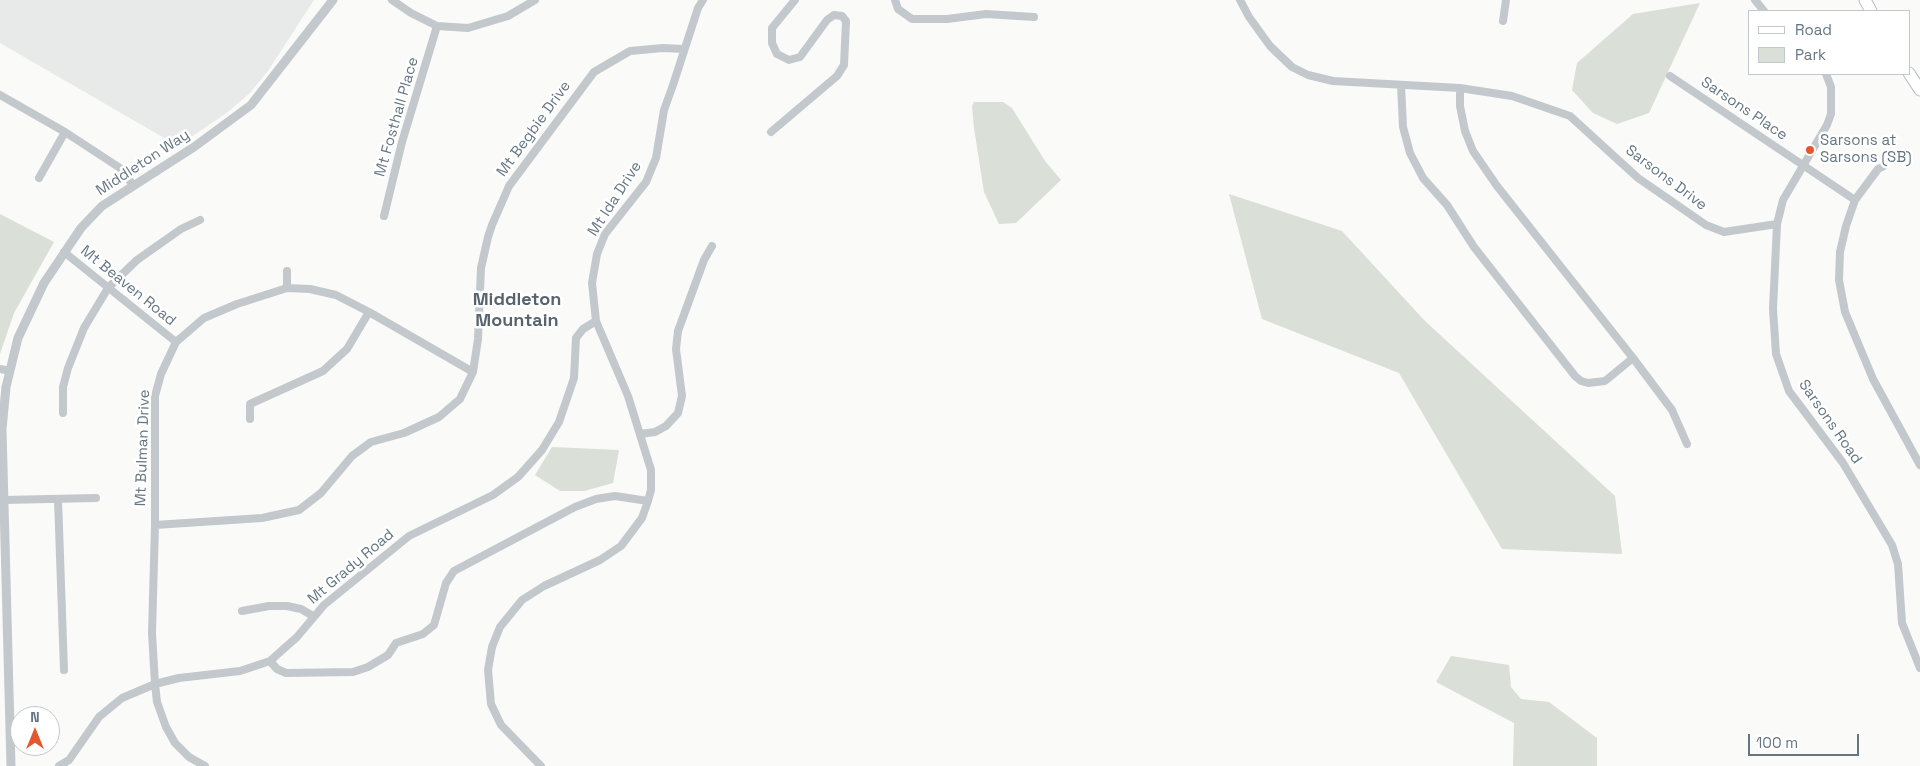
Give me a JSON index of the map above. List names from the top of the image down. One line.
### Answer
{"streets":{"street":["Sarsons Place","Mt Fosthall Place","Mt Begbie Drive","Middleton Way","Sarsons Drive","Mt Ida Drive","Mt Beaven Road","Sarsons Road","Mt Bulman Drive","Mt Grady Road"]},"crossings":[["Sarsons Place","Sarsons Road"],["Mt Begbie Drive","Mt Ida Drive"],["Mt Begbie Drive","Mt Bulman Drive"],["Middleton Way","Mt Beaven Road"],["Sarsons Drive","Sarsons Road"],["Mt Ida Drive","Mt Grady Road"],["Mt Beaven Road","Mt Bulman Drive"],["Mt Bulman Drive","Mt Grady Road"]],"districts":["Middleton Mountain"],"places":["Sarsons at Sarsons (SB)"],"legend":["Road","Park"],"scale_bar":"100 m","north":"top"}
